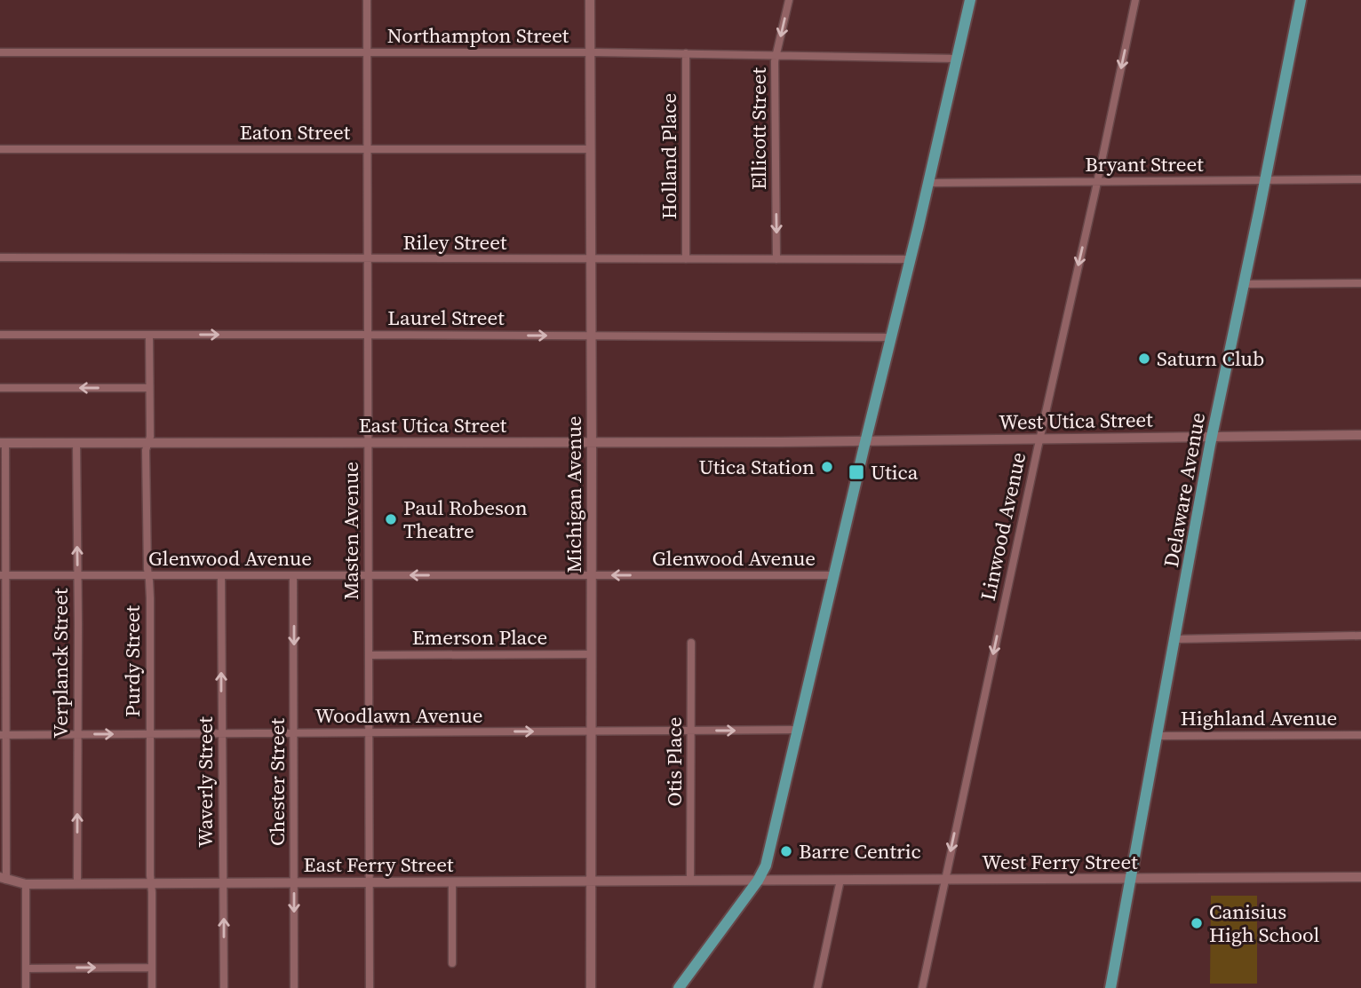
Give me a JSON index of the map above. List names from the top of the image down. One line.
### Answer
{"streets":{"main road":["Delaware Avenue"],"street":["Northampton Street","Ellicott Street","Eaton Street","Holland Place","Bryant Street","Riley Street","Laurel Street","West Utica Street","East Utica Street","Michigan Avenue","Linwood Avenue","Masten Avenue","Glenwood Avenue","Emerson Place","Purdy Street","Verplanck Street","Woodlawn Avenue","Highland Avenue","Otis Place","Waverly Street","Chester Street","West Ferry Street","East Ferry Street"]},"crossings":[["Northampton Street","Ellicott Street"],["Northampton Street","Holland Place"],["Northampton Street","Michigan Avenue"],["Northampton Street","Masten Avenue"],["Ellicott Street","Riley Street"],["Eaton Street","Michigan Avenue"],["Eaton Street","Masten Avenue"],["Holland Place","Riley Street"],["Bryant Street","Delaware Avenue"],["Bryant Street","Linwood Avenue"],["Riley Street","Michigan Avenue"],["Riley Street","Masten Avenue"],["Laurel Street","Michigan Avenue"],["Laurel Street","Masten Avenue"],["Laurel Street","Purdy Street"],["West Utica Street","East Utica Street"],["West Utica Street","Delaware Avenue"],["West Utica Street","Linwood Avenue"],["East Utica Street","Michigan Avenue"],["East Utica Street","Masten Avenue"],["East Utica Street","Purdy Street"],["East Utica Street","Verplanck Street"],["Delaware Avenue","Highland Avenue"],["Delaware Avenue","West Ferry Street"],["Michigan Avenue","Glenwood Avenue"],["Michigan Avenue","Emerson Place"],["Michigan Avenue","Woodlawn Avenue"],["Michigan Avenue","East Ferry Street"],["Linwood Avenue","West Ferry Street"],["Masten Avenue","Glenwood Avenue"],["Masten Avenue","Emerson Place"],["Masten Avenue","Woodlawn Avenue"],["Masten Avenue","East Ferry Street"],["Glenwood Avenue","Purdy Street"],["Glenwood Avenue","Verplanck Street"],["Glenwood Avenue","Waverly Street"],["Glenwood Avenue","Chester Street"],["Purdy Street","Woodlawn Avenue"],["Purdy Street","East Ferry Street"],["Verplanck Street","Woodlawn Avenue"],["Verplanck Street","East Ferry Street"],["Woodlawn Avenue","Otis Place"],["Woodlawn Avenue","Waverly Street"],["Woodlawn Avenue","Chester Street"],["Otis Place","East Ferry Street"],["Waverly Street","East Ferry Street"],["Chester Street","East Ferry Street"],["West Ferry Street","East Ferry Street"]],"one_way":["Ellicott Street","Laurel Street","Linwood Avenue","Glenwood Avenue","Verplanck Street","Woodlawn Avenue","Waverly Street","Chester Street"],"places":{"other":["Saturn Club","Utica Station","Paul Robeson Theatre","Barre Centric","Canisius High School"],"transit":["Utica"]}}
